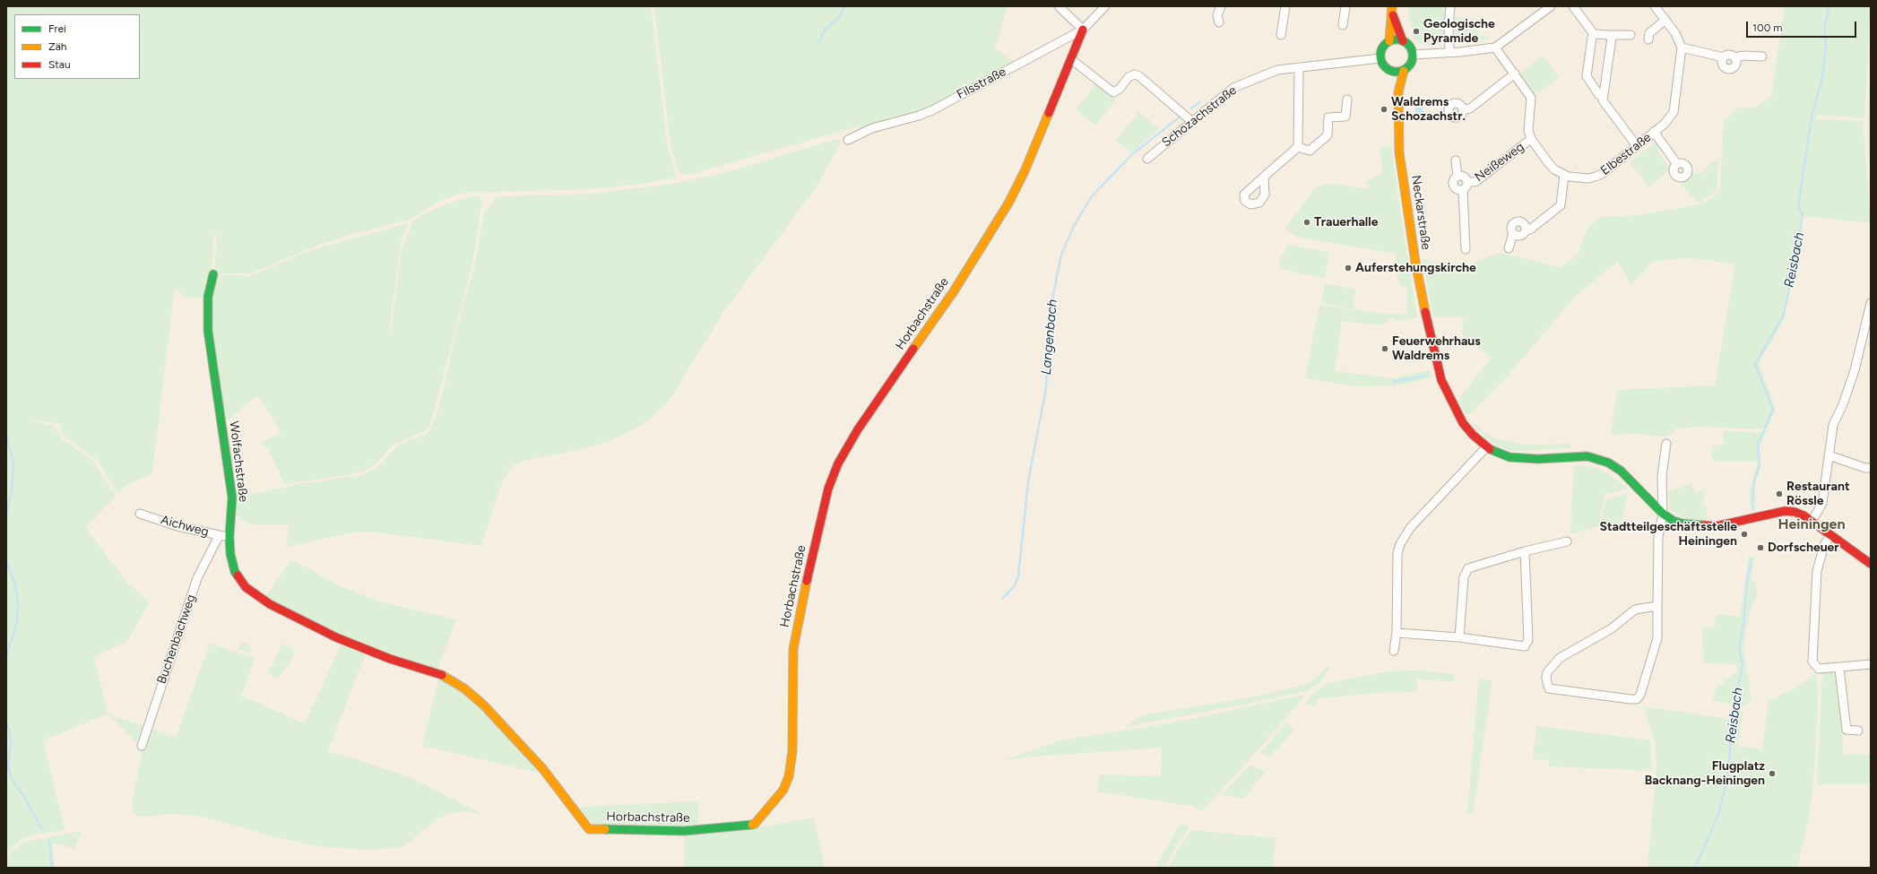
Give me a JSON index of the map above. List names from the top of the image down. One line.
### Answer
{"streets":{"street":["Filsstraße","Schozachstraße","Elbestraße","Neißeweg","Neckarstraße","Horbachstraße","Wolfachstraße","Aichweg","Buchenbachweg"]},"crossings":[["Filsstraße","Horbachstraße"],["Schozachstraße","Neckarstraße"],["Elbestraße","Neißeweg"],["Horbachstraße","Wolfachstraße"],["Wolfachstraße","Aichweg"],["Aichweg","Buchenbachweg"]],"districts":["Heiningen"],"water":["Reisbach","Langenbach"],"places":["Geologische Pyramide","Waldrems Schozachstr.","Trauerhalle","Auferstehungskirche","Feuerwehrhaus Waldrems","Restaurant Rössle","Stadtteilgeschäftsstelle Heiningen","Dorfscheuer","Flugplatz Backnang-Heiningen"],"legend":["Frei","Zäh","Stau"],"scale_bar":"100 m"}
